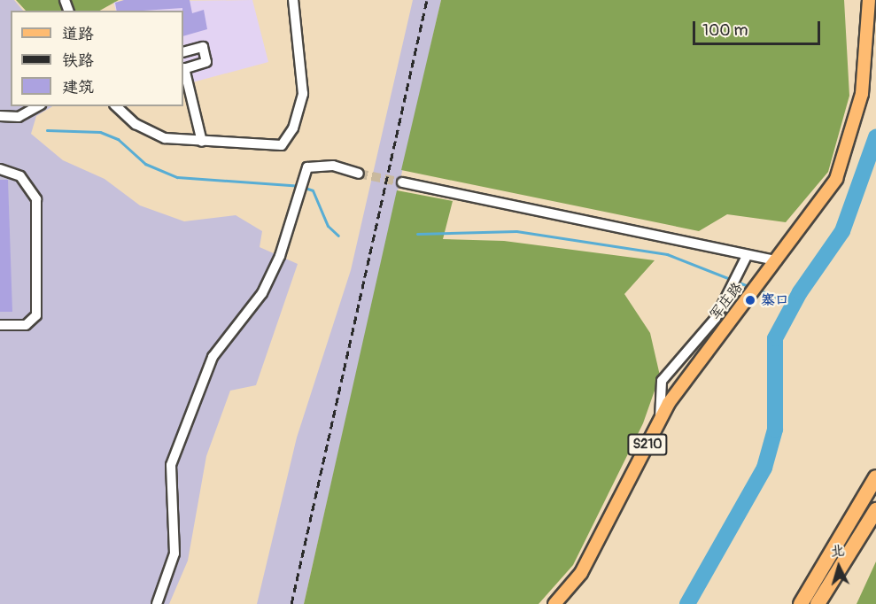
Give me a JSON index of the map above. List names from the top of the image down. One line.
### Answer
{"streets":{"main road":["军庄路","S210"]},"places":["寨口"],"legend":["道路","铁路","建筑"],"scale_bar":"100 m","north":"top"}
